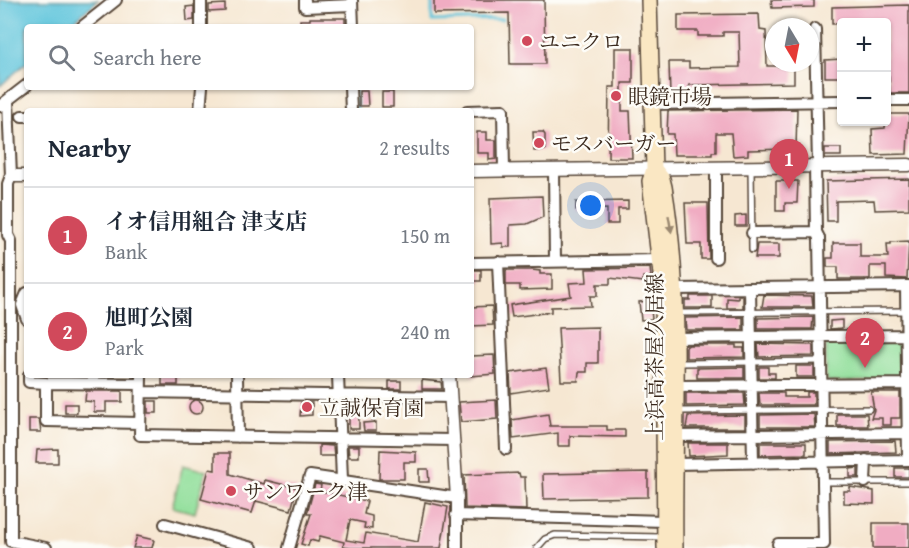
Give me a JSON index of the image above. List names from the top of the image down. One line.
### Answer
{"streets":{"main road":["上浜高茶屋久居線"]},"places":["ユニクロ","眼鏡市場","モスバーガー","立誠保育園","サンワーク津"],"north":"bottom","page":{"map_buttons":["+","−"],"search":"Search here","heading":["Nearby","2 results"],"pins":["1","2"],"list":[{"mark":"1","name":"イオ信用組合 津支店","note":"Bank","value":"150 m"},{"mark":"2","name":"旭町公園","note":"Park","value":"240 m"}]}}
